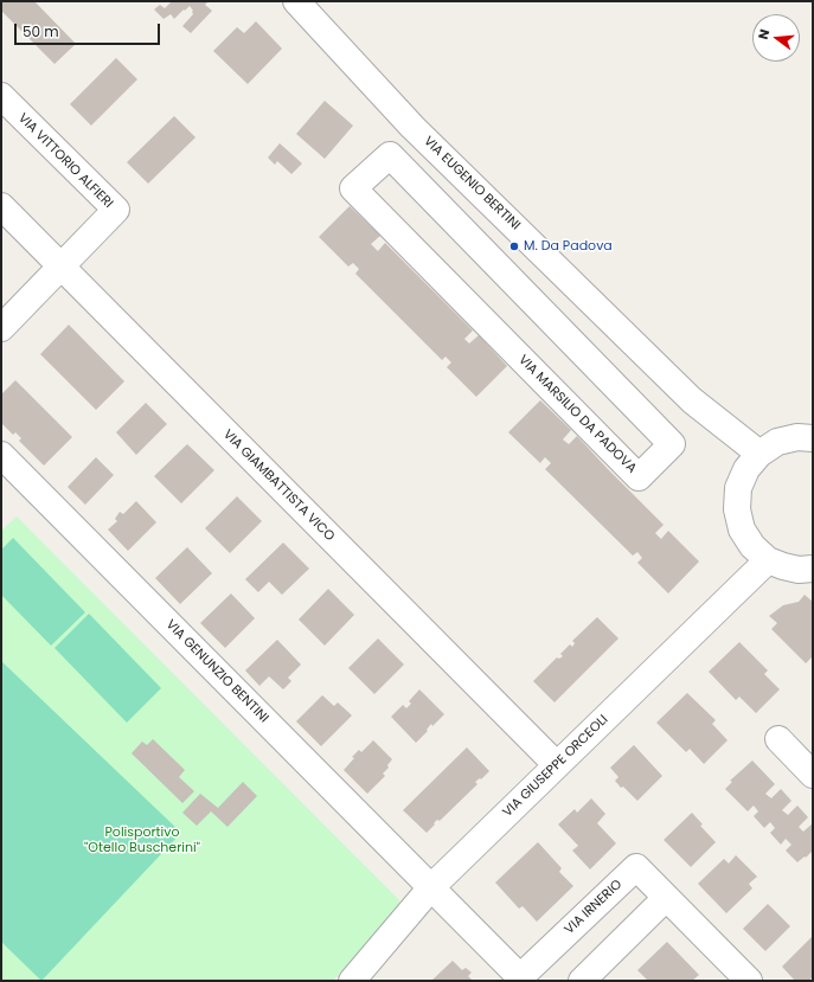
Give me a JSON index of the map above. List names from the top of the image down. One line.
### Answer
{"streets":{"street":["VIA VITTORIO ALFIERI","VIA EUGENIO BERTINI","VIA MARSILIO DA PADOVA","VIA GIAMBATTISTA VICO","VIA GENUNZIO BENTINI","VIA GIUSEPPE ORCEOLI","VIA IRNERIO"]},"crossings":[["VIA VITTORIO ALFIERI","VIA GIAMBATTISTA VICO"],["VIA EUGENIO BERTINI","VIA MARSILIO DA PADOVA"],["VIA GIAMBATTISTA VICO","VIA GIUSEPPE ORCEOLI"],["VIA GENUNZIO BENTINI","VIA GIUSEPPE ORCEOLI"],["VIA GENUNZIO BENTINI","VIA IRNERIO"]],"parks":["Polisportivo \"Otello Buscherini\""],"places":["M. Da Padova"],"scale_bar":"50 m","north":"left"}
